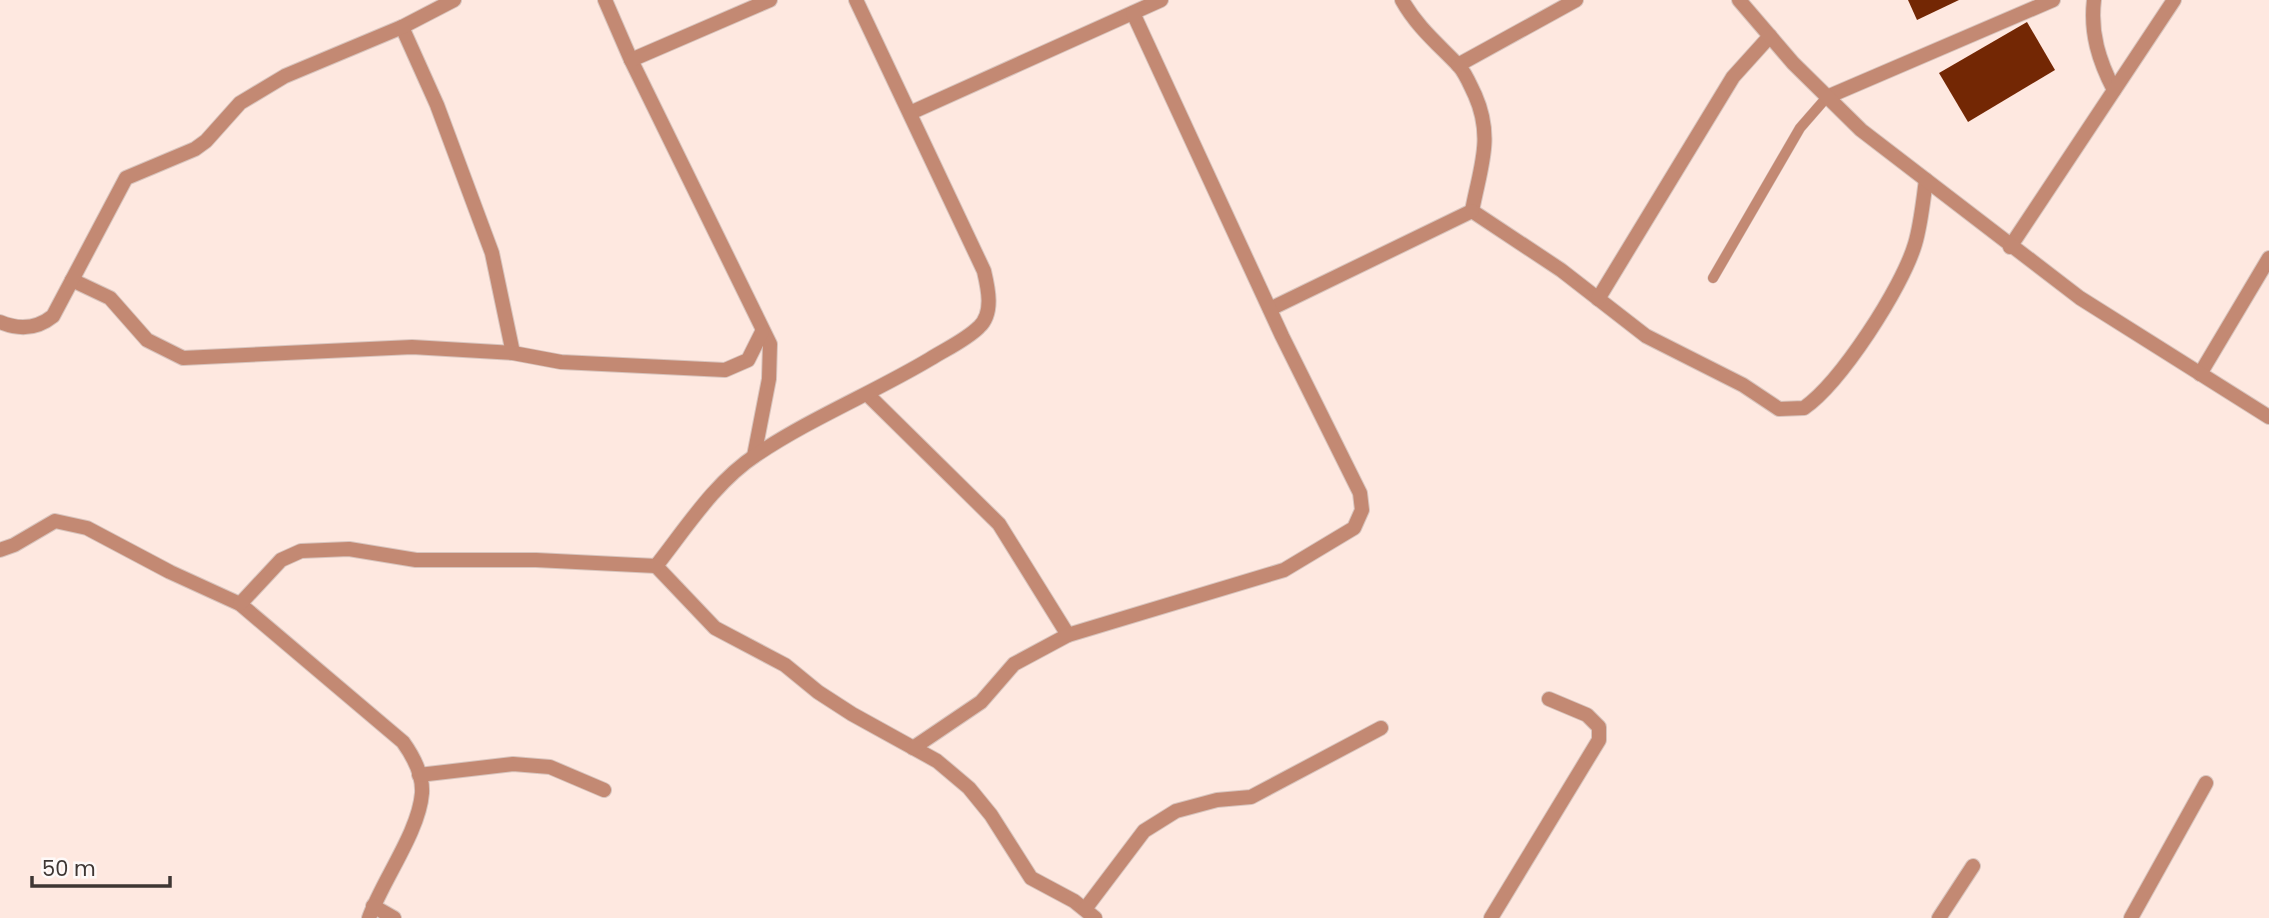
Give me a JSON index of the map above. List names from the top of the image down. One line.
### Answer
{"scale_bar":"50 m"}
